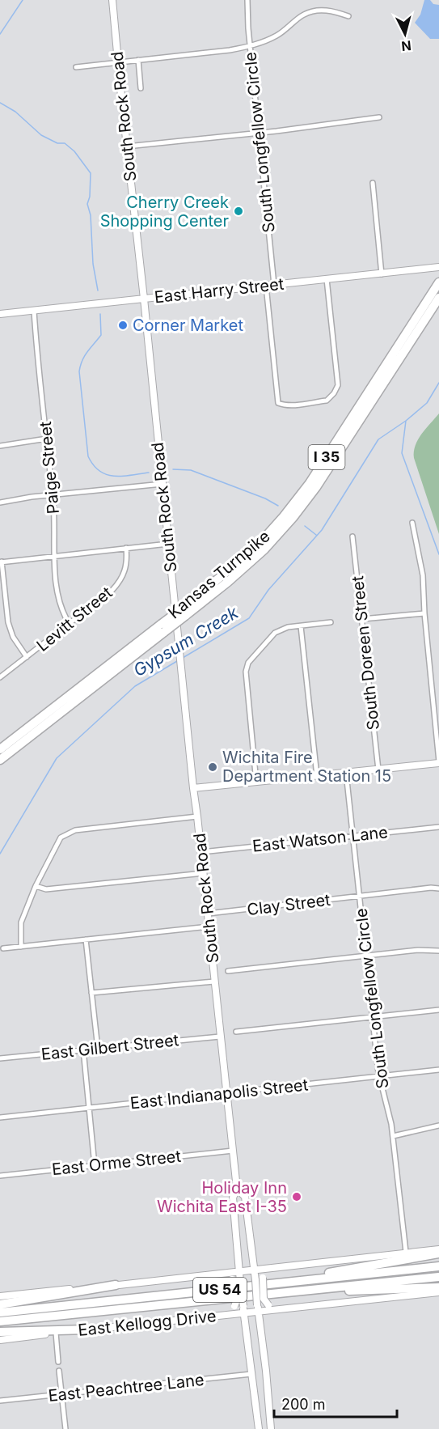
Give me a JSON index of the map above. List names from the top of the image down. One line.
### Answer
{"streets":{"highway":["I 35","Kansas Turnpike","US 54"],"main road":["South Rock Road","East Harry Street","East Kellogg Drive"],"street":["South Longfellow Circle","Paige Street","Levitt Street","South Doreen Street","East Watson Lane","Clay Street","East Gilbert Street","East Indianapolis Street","East Orme Street","East Peachtree Lane"]},"crossings":[["South Rock Road","East Harry Street"],["South Rock Road","East Watson Lane"],["South Rock Road","Clay Street"],["South Rock Road","East Gilbert Street"],["South Rock Road","East Indianapolis Street"],["South Rock Road","East Orme Street"],["South Rock Road","US 54"],["South Rock Road","East Kellogg Drive"],["South Rock Road","East Peachtree Lane"],["South Longfellow Circle","East Harry Street"],["South Longfellow Circle","East Watson Lane"],["South Longfellow Circle","Clay Street"],["South Longfellow Circle","East Indianapolis Street"],["East Harry Street","Paige Street"],["Paige Street","Levitt Street"]],"water":["Gypsum Creek"],"places":["Cherry Creek Shopping Center","Corner Market","Wichita Fire Department Station 15","Holiday Inn Wichita East I-35"],"scale_bar":"200 m","north":"bottom"}
